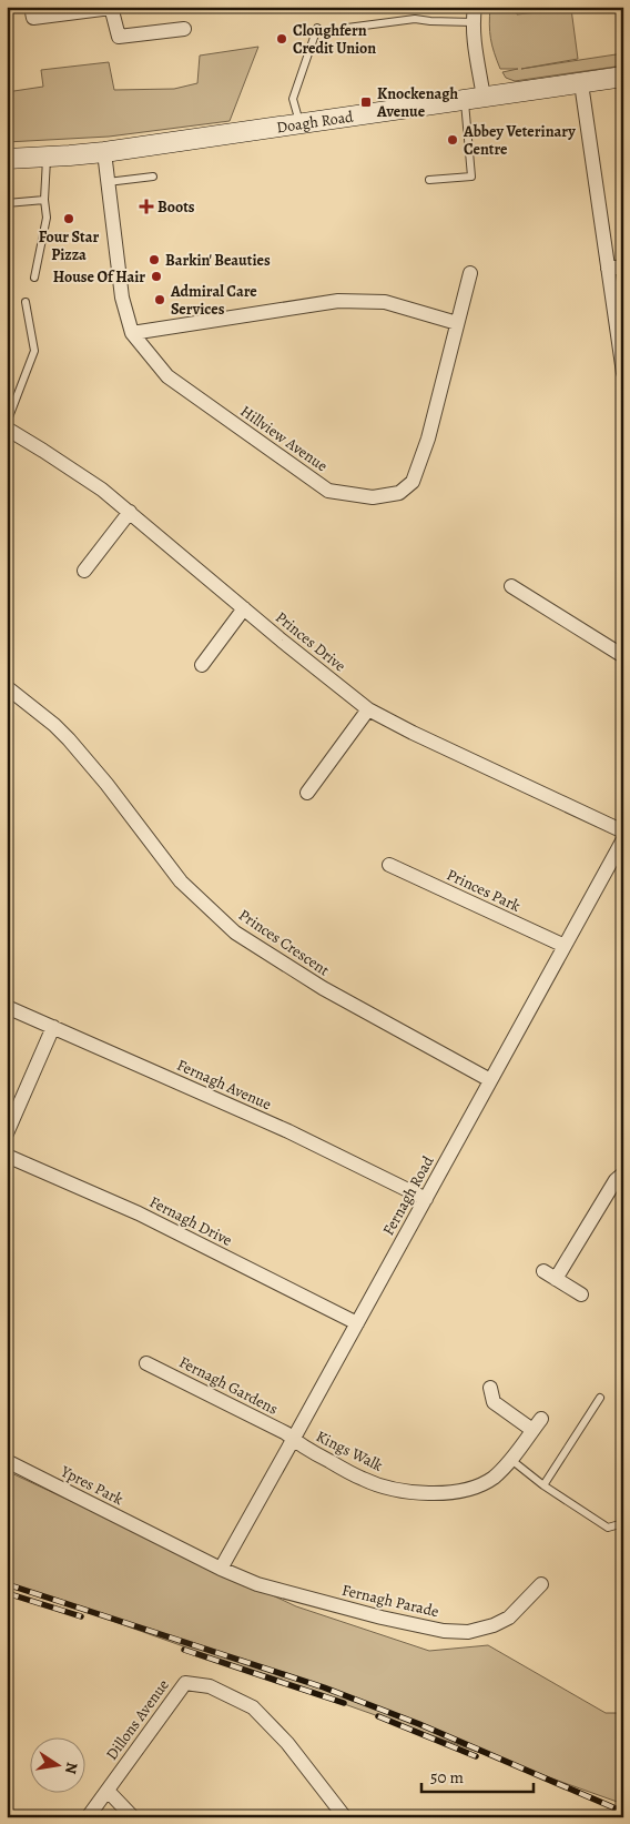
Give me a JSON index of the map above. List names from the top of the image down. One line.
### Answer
{"streets":{"main road":["Doagh Road"],"street":["Hillview Avenue","Princes Drive","Princes Park","Princes Crescent","Fernagh Avenue","Fernagh Road","Fernagh Drive","Fernagh Gardens","Kings Walk","Ypres Park","Fernagh Parade","Dillons Avenue"]},"crossings":[["Doagh Road","Hillview Avenue"],["Princes Park","Fernagh Road"],["Princes Crescent","Fernagh Road"],["Fernagh Avenue","Fernagh Road"],["Fernagh Road","Fernagh Drive"],["Fernagh Road","Fernagh Gardens"],["Fernagh Road","Kings Walk"],["Fernagh Road","Ypres Park"],["Fernagh Road","Fernagh Parade"],["Fernagh Gardens","Kings Walk"],["Ypres Park","Fernagh Parade"]],"places":{"other":["Cloughfern Credit Union","Abbey Veterinary Centre","Four Star Pizza","Barkin' Beauties","House Of Hair","Admiral Care Services"],"transit":["Knockenagh Avenue"],"health":["Boots"]},"scale_bar":"50 m","north":"right"}
